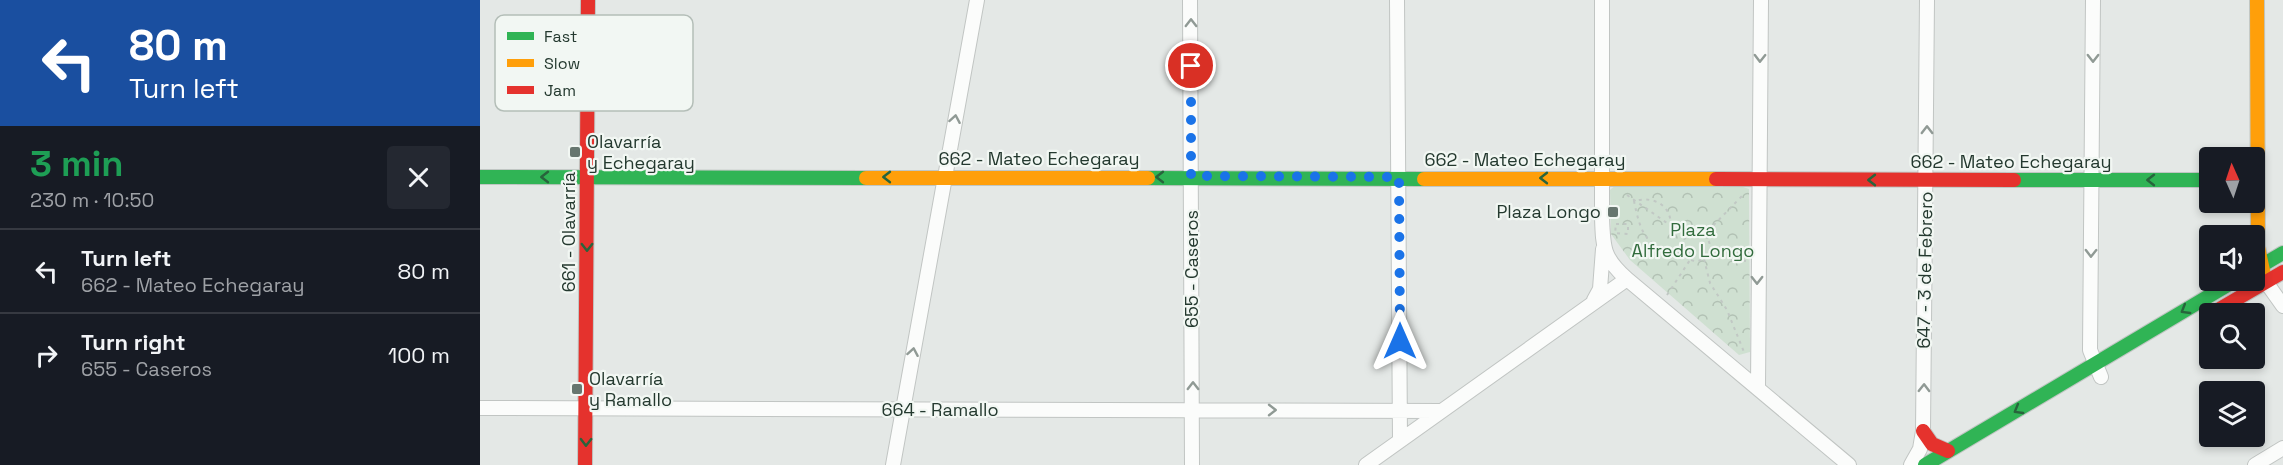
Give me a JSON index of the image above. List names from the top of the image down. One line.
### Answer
{"streets":{"street":["662 - Mateo Echegaray","661 - Olavarría","655 - Caseros","647 - 3 de Febrero","664 - Ramallo"]},"crossings":[["662 - Mateo Echegaray","661 - Olavarría"],["662 - Mateo Echegaray","655 - Caseros"],["662 - Mateo Echegaray","647 - 3 de Febrero"],["661 - Olavarría","664 - Ramallo"],["655 - Caseros","664 - Ramallo"]],"one_way":["662 - Mateo Echegaray","661 - Olavarría","655 - Caseros","647 - 3 de Febrero"],"parks":["Plaza Alfredo Longo"],"places":{"transit":["Olavarría y Echegaray","Plaza Longo","Olavarría y Ramallo"]},"legend":["Fast","Slow","Jam"],"north":"top","page":{"turn":["80 m","Turn left"],"heading":["3 min","230 m · 10:50"],"list":[{"name":"Turn left","note":"662 - Mateo Echegaray","value":"80 m"},{"name":"Turn right","note":"655 - Caseros","value":"100 m"}]}}
